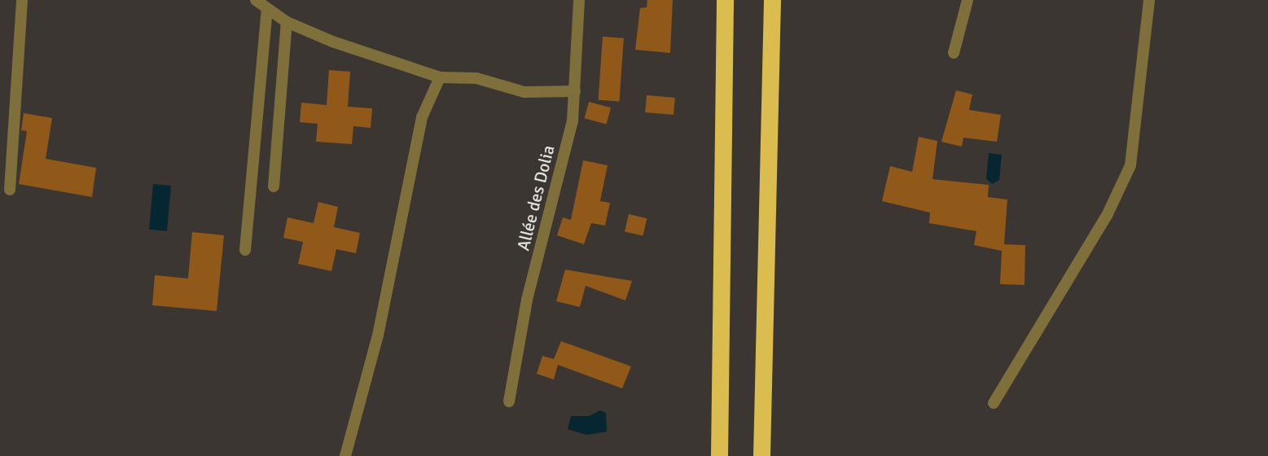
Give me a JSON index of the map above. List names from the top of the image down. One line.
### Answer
{"streets":{"street":["Allée des Dolia"]}}
